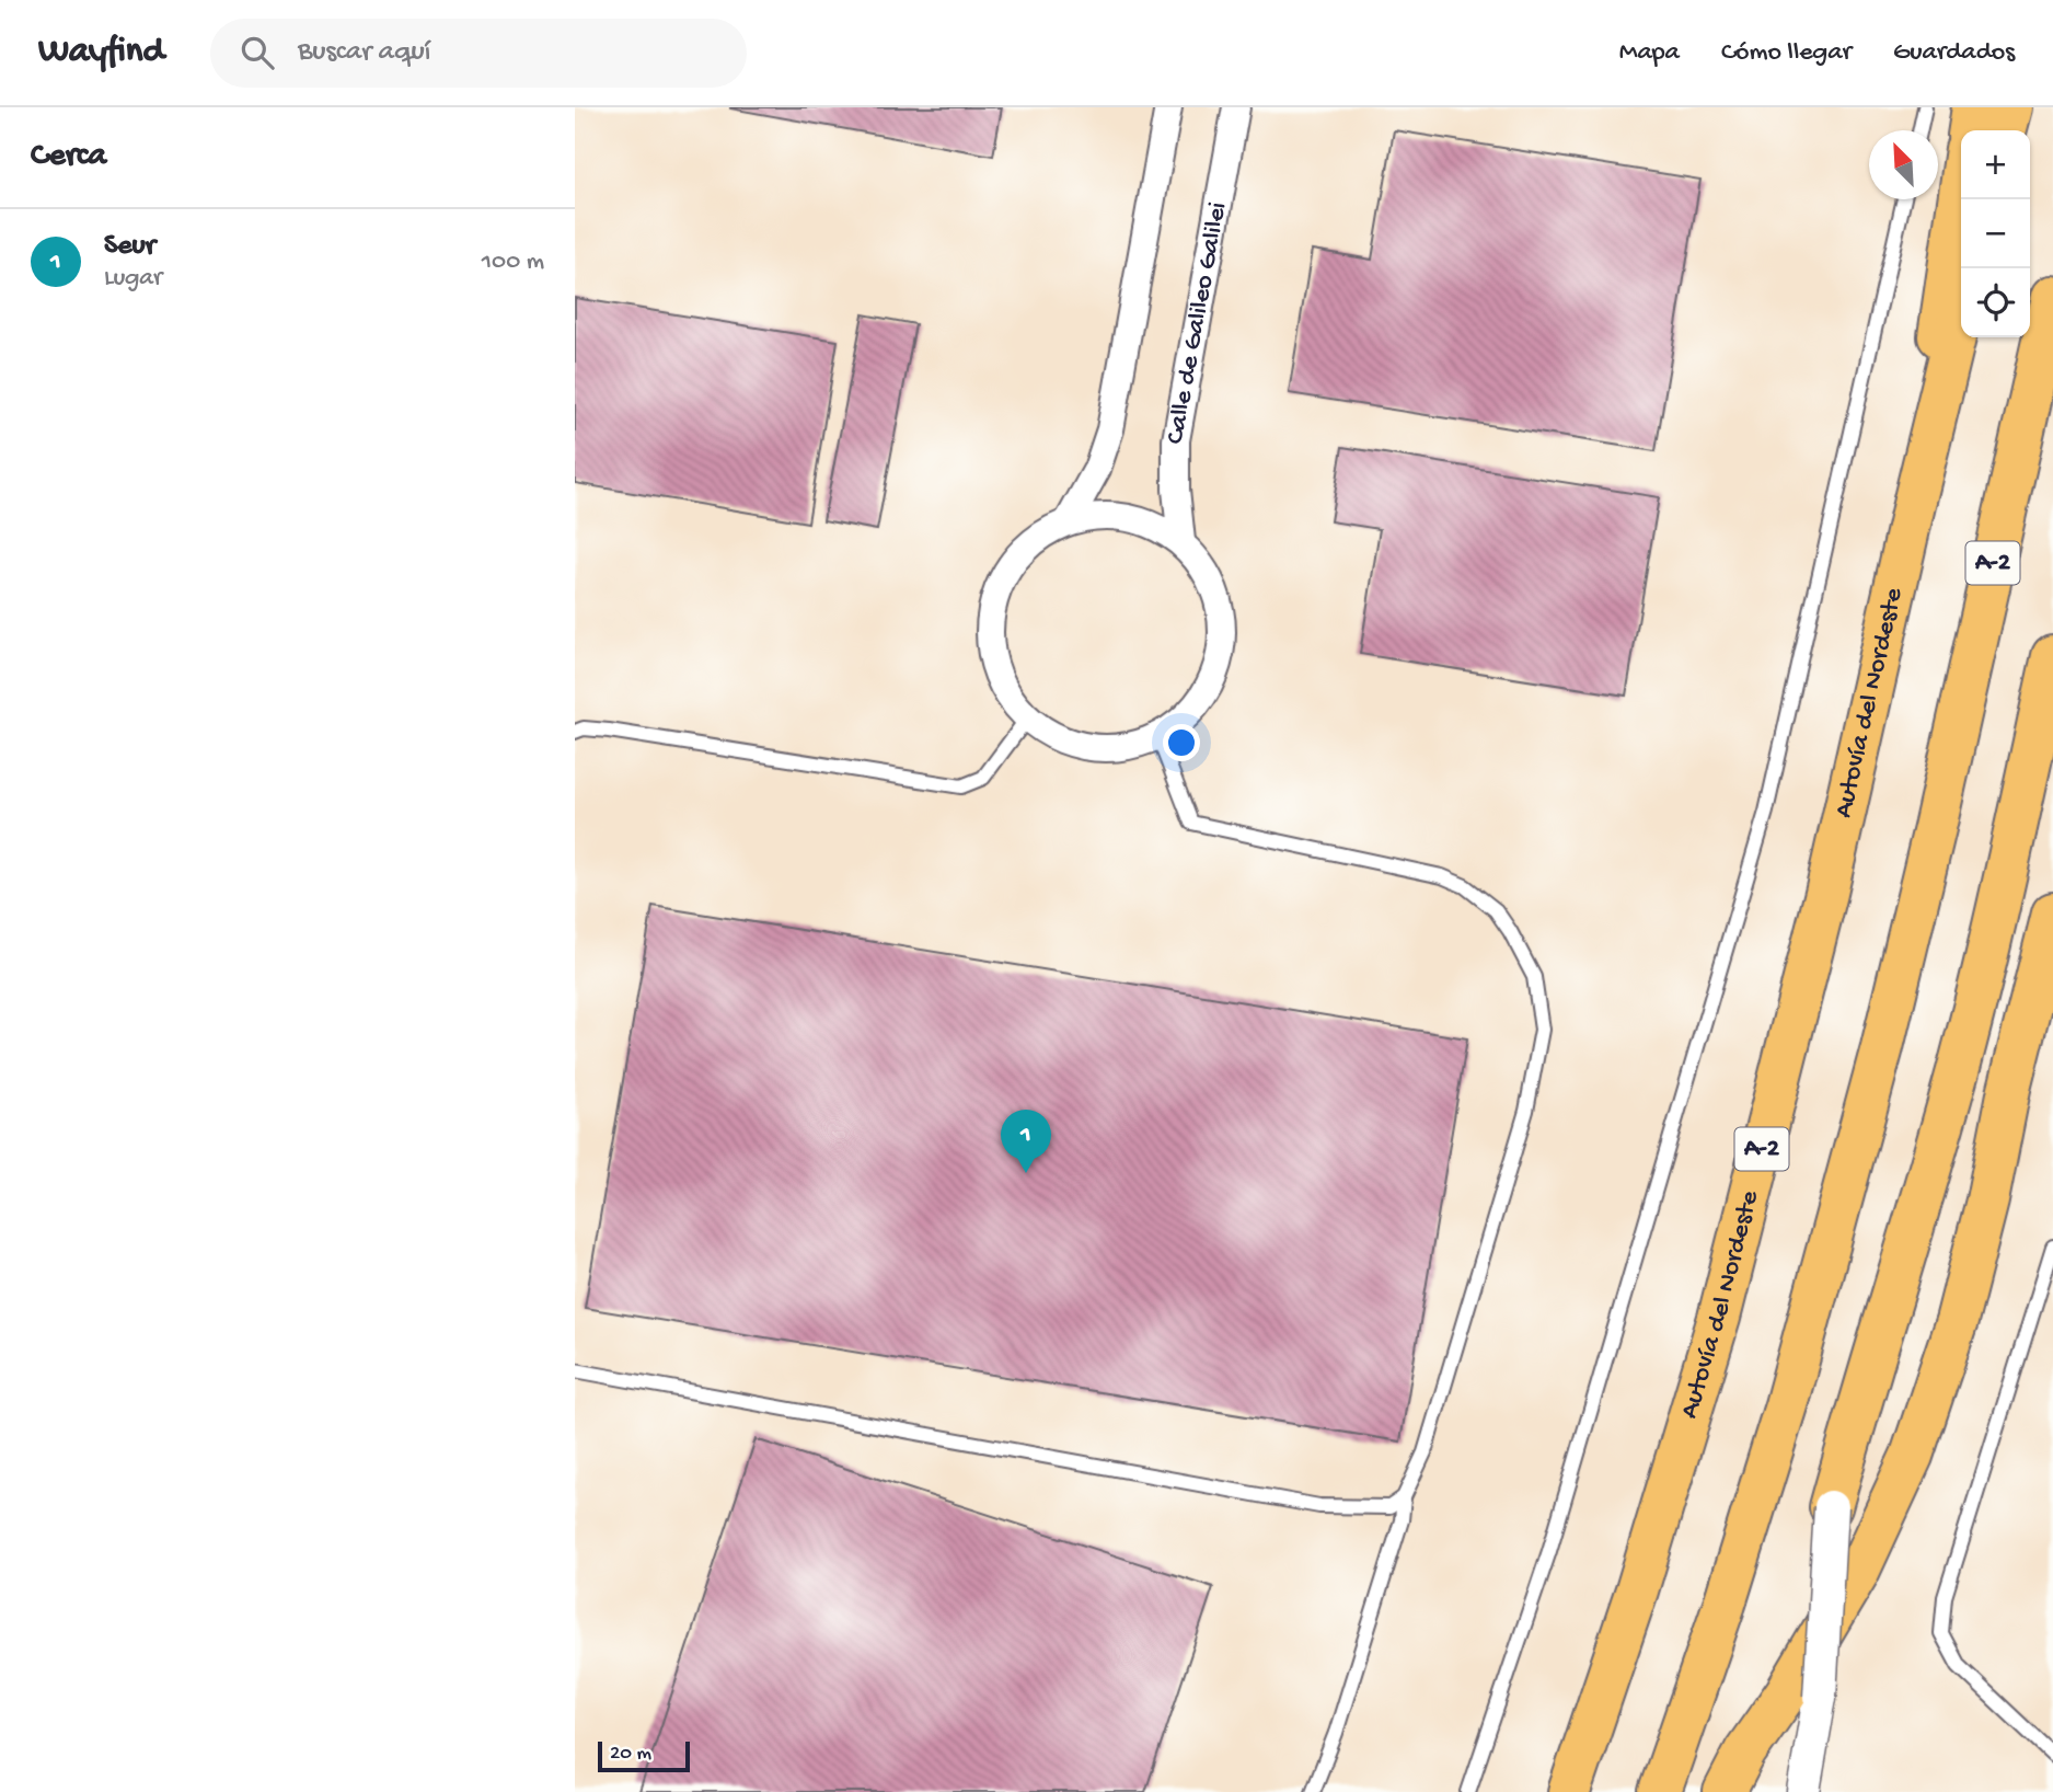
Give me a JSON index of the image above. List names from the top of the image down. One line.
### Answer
{"streets":{"highway":["A-2","Autovía del Nordeste"],"street":["Calle de Galileo Galilei"]},"crossings":[["A-2","Autovía del Nordeste"]],"scale_bar":"20 m","north":"top left","page":{"header":"Wayfind","search":"Buscar aquí","nav":["Mapa","Cómo llegar","Guardados"],"heading":"Cerca","map_buttons":["+","−"],"list":[{"mark":"1","name":"Seur","note":"Lugar","value":"100 m"}],"pins":"1","scale":"20 m"}}
